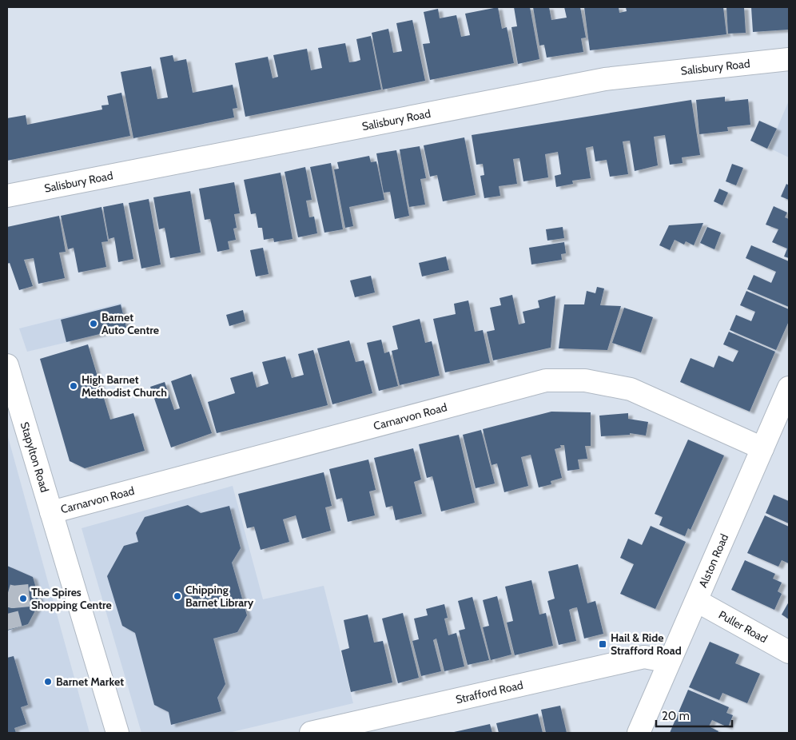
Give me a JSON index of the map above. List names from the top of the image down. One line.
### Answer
{"streets":{"street":["Salisbury Road","Carnarvon Road","Stapylton Road","Alston Road","Puller Road","Strafford Road"]},"crossings":[["Carnarvon Road","Stapylton Road"],["Carnarvon Road","Alston Road"],["Alston Road","Puller Road"],["Alston Road","Strafford Road"]],"places":{"other":["Barnet Auto Centre","High Barnet Methodist Church","Chipping Barnet Library","The Spires Shopping Centre","Barnet Market"],"transit":["Hail & Ride Strafford Road"]},"scale_bar":"20 m"}
